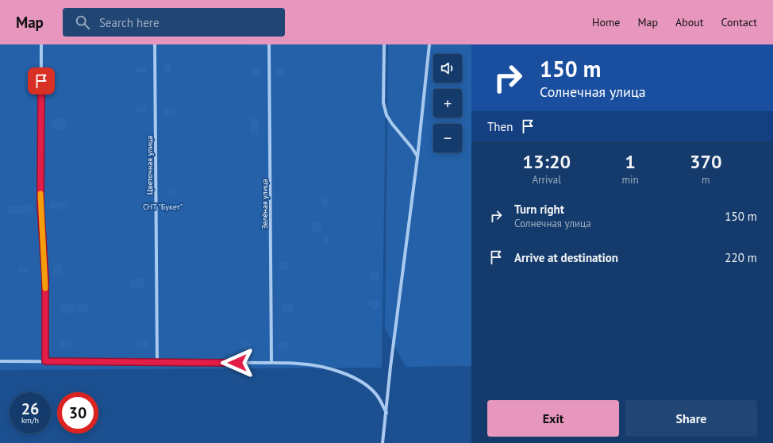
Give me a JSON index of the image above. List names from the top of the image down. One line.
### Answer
{"streets":{"street":["Цветочная улица","Зелёная улица"]},"parks":["СНТ \"Букет\""],"page":{"header":"Map","search":"Search here","nav":["Home","Map","About","Contact"],"turn":["150 m","Солнечная улица"],"map_buttons":["+","−"],"then":"Then","eta":["13:20","Arrival","1","min","370","m"],"list":[{"name":"Turn right","note":"Солнечная улица","value":"150 m"},{"name":"Arrive at destination","value":"220 m"}],"speed":"26 km/h","limit":"30","buttons":["Exit","Share"]}}
